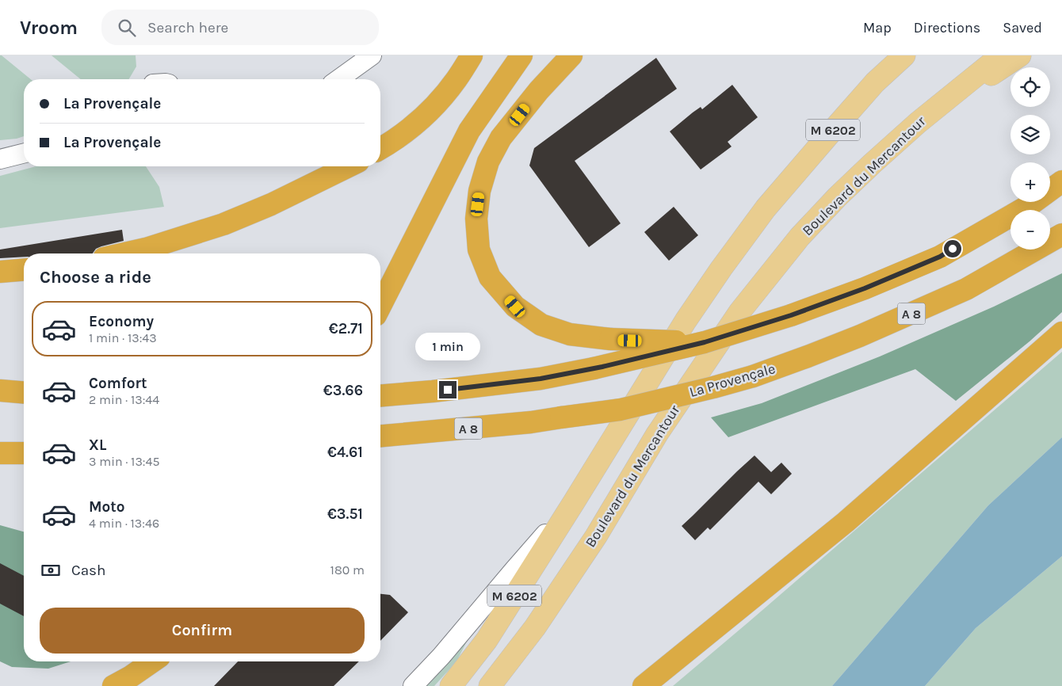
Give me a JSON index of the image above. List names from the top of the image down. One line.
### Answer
{"streets":{"highway":["A 8","La Provençale"],"main road":["M 6202","Boulevard du Mercantour"]},"crossings":[["M 6202","Boulevard du Mercantour"]],"page":{"header":"Vroom","search":"Search here","nav":["Map","Directions","Saved"],"map_buttons":["+","−"],"banner":["La Provençale","La Provençale"],"heading":"Choose a ride","list":[{"name":"Economy","note":"1 min · 13:43","value":"€2.71"},{"name":"Comfort","note":"2 min · 13:44","value":"€3.66"},{"name":"XL","note":"3 min · 13:45","value":"€4.61"},{"name":"Moto","note":"4 min · 13:46","value":"€3.51"}],"bubble":"1 min","pay":["Cash","180 m"],"buttons":"Confirm"}}
